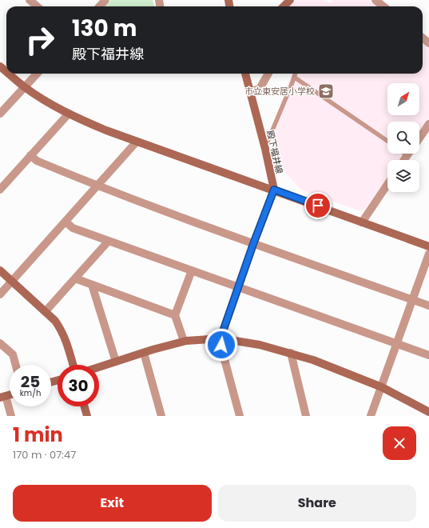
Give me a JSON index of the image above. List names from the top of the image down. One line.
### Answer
{"streets":{"street":["殿下福井線"]},"places":{"school or university":["市立東安居小学校"]},"north":"top right","page":{"turn":["130 m","殿下福井線"],"speed":"25 km/h","limit":"30","heading":["1 min","170 m · 07:47"],"buttons":["Exit","Share"]}}
